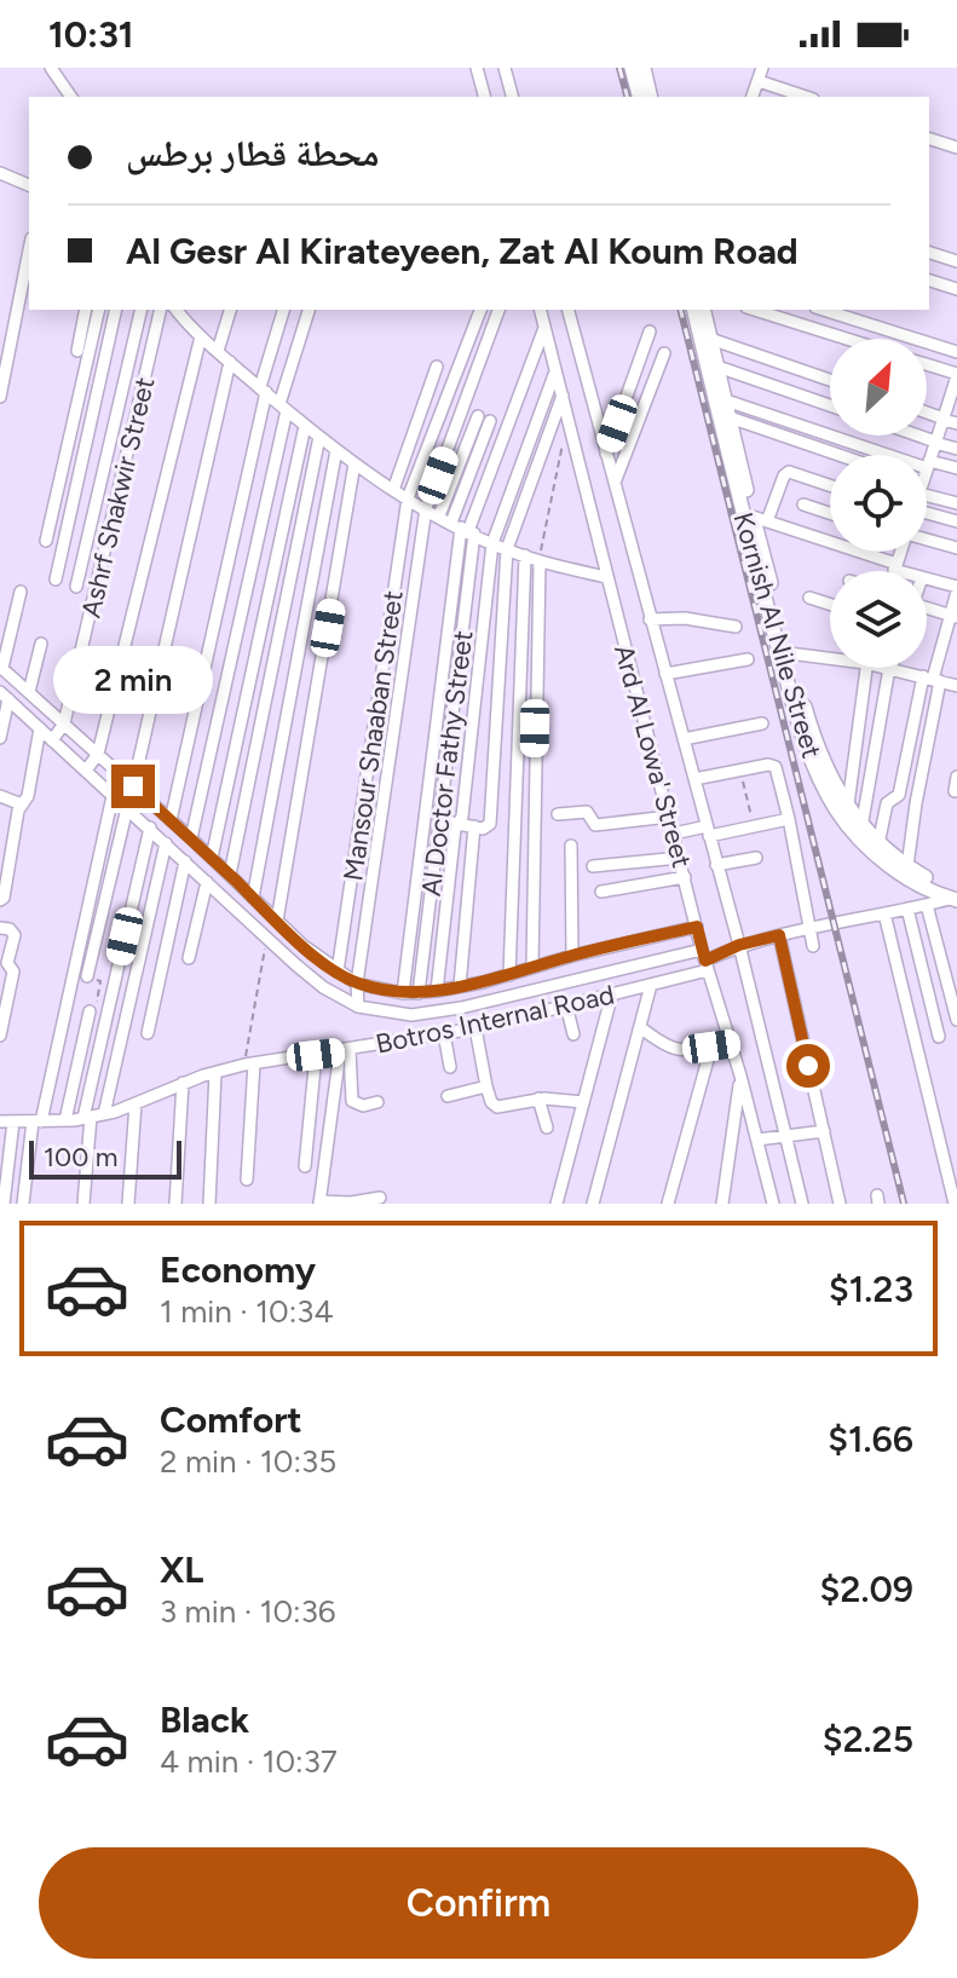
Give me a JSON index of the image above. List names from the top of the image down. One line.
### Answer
{"streets":{"main road":["Kornish Al Nile Street"],"street":["Ashrf Shakwir Street","Mansour Shaaban Street","Ard Al Lowa' Street","Al Doctor Fathy Street","Botros Internal Road"]},"crossings":[["Ard Al Lowa' Street","Botros Internal Road"]],"scale_bar":"100 m","north":"top right","page":{"status":"10:31","banner":["محطة قطار برطس","Al Gesr Al Kirateyeen, Zat Al Koum Road"],"bubble":"2 min","scale":"100 m","list":[{"name":"Economy","note":"1 min · 10:34","value":"$1.23"},{"name":"Comfort","note":"2 min · 10:35","value":"$1.66"},{"name":"XL","note":"3 min · 10:36","value":"$2.09"},{"name":"Black","note":"4 min · 10:37","value":"$2.25"}],"buttons":"Confirm"}}
